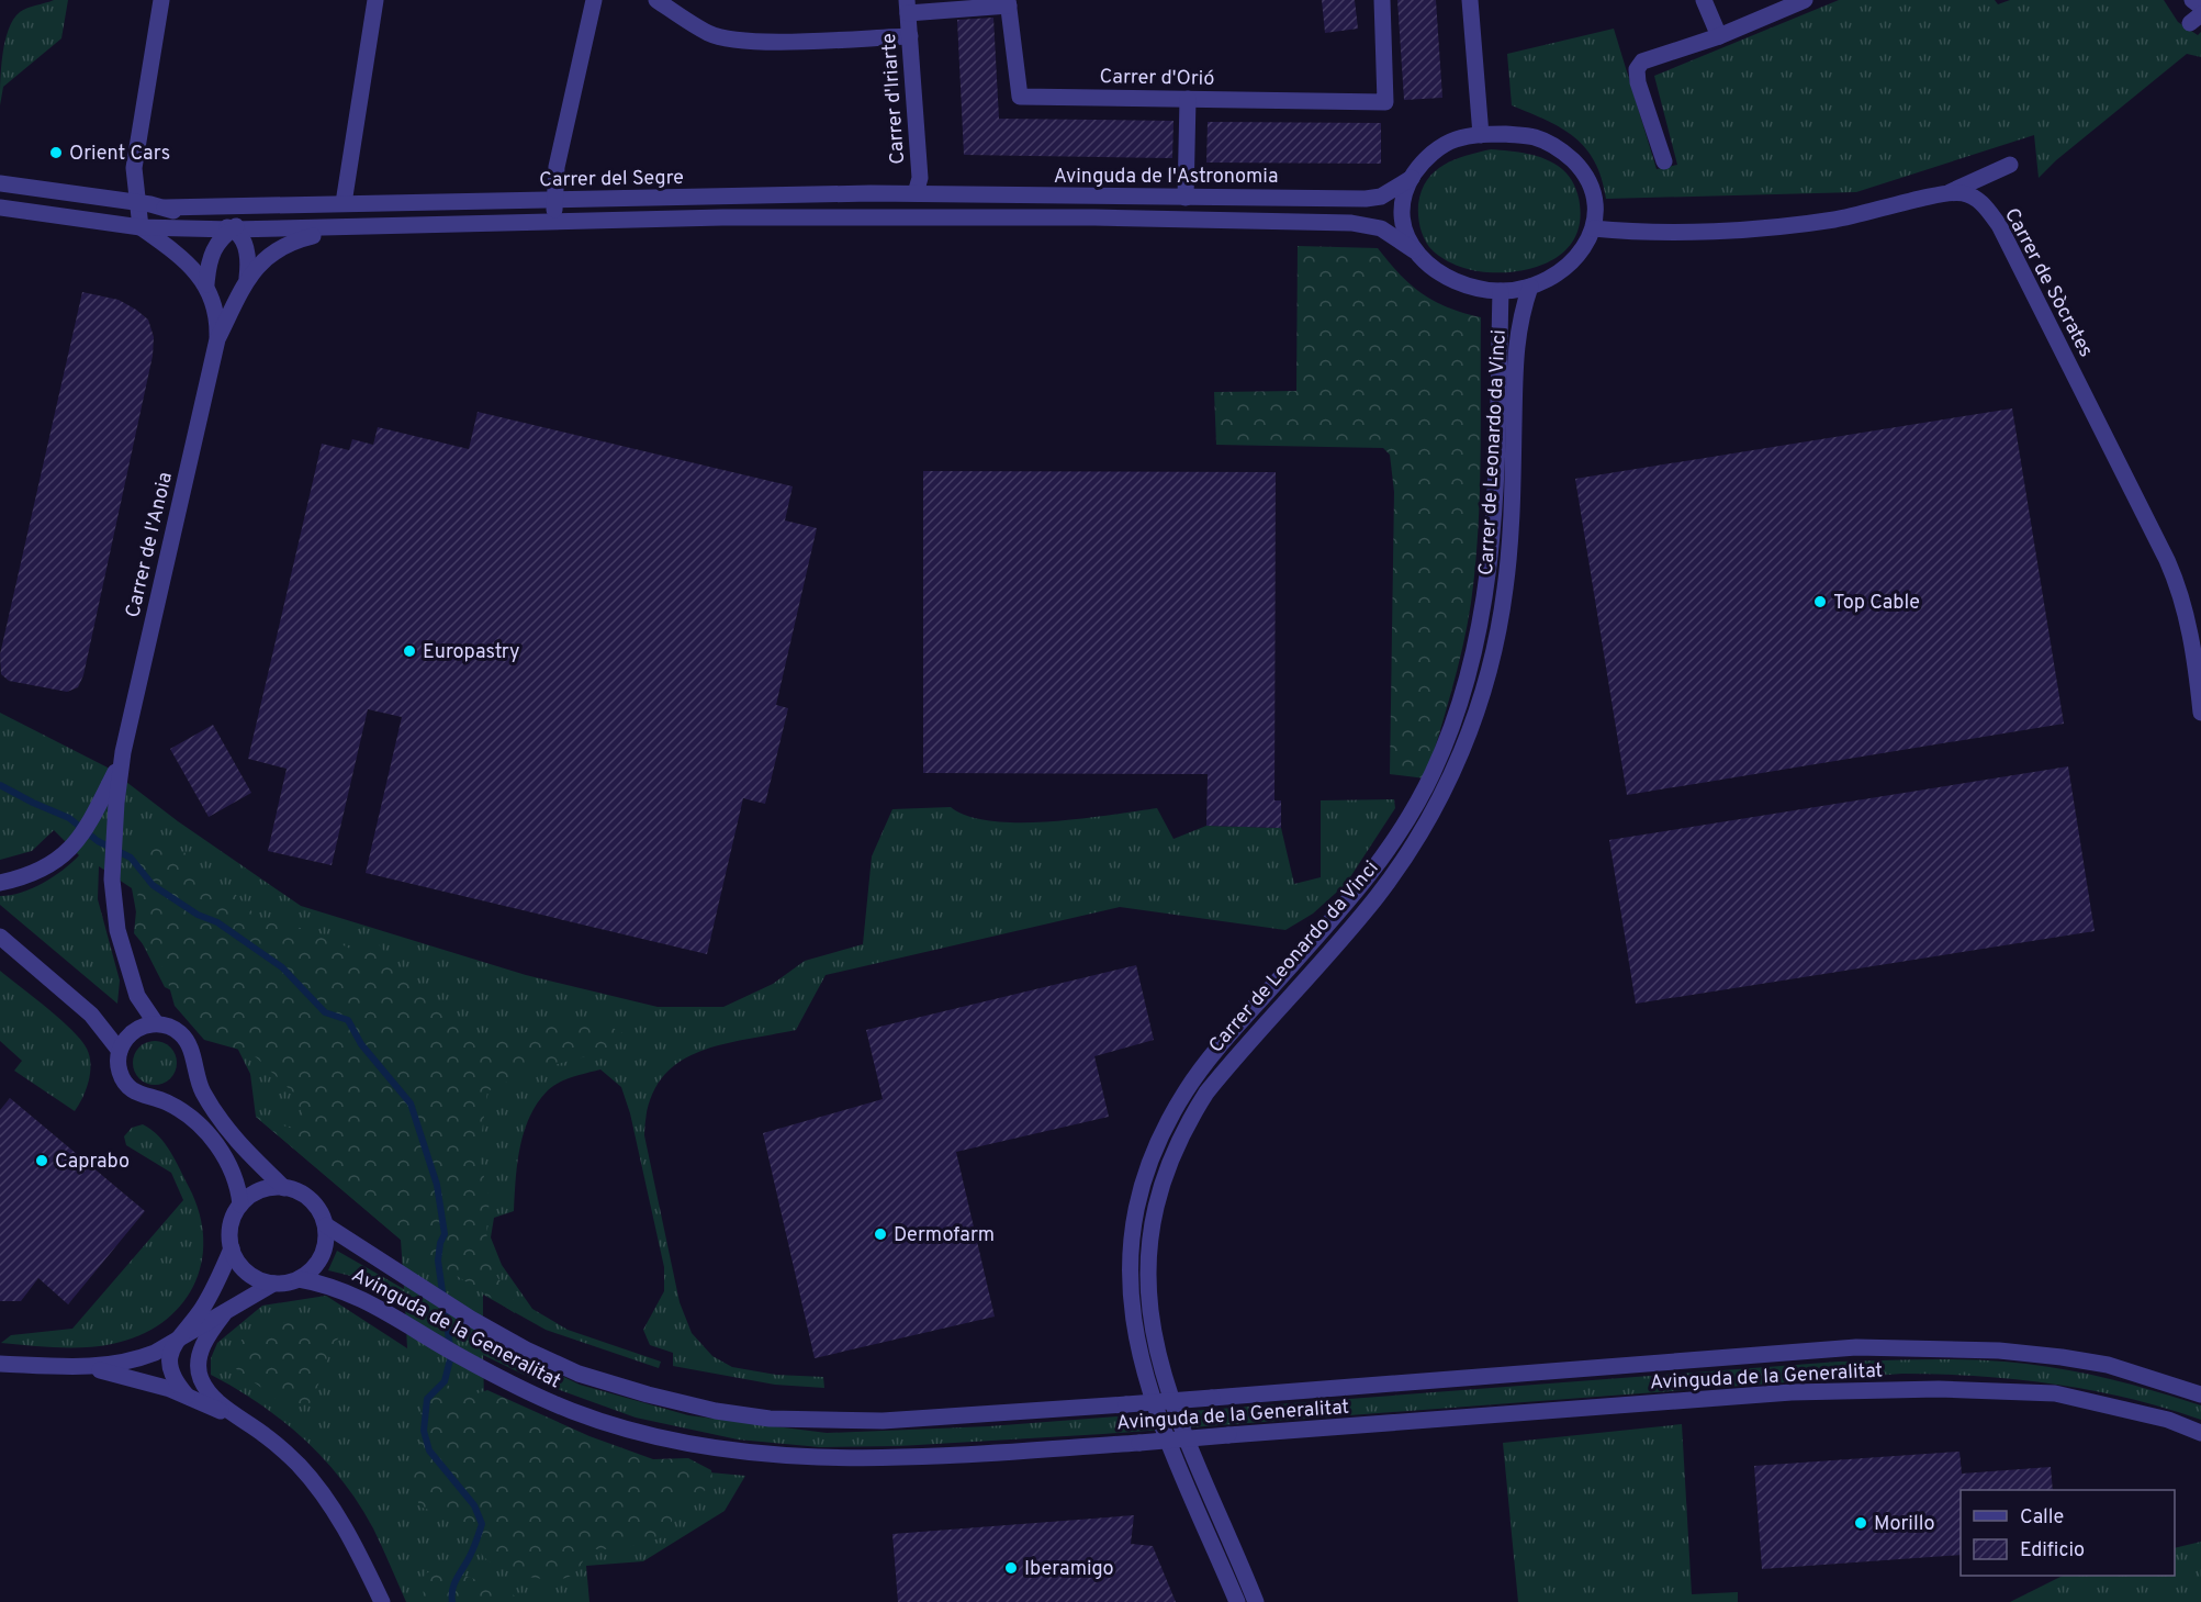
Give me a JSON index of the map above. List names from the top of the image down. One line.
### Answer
{"streets":{"street":["Carrer d'Orió","Carrer d'Iriarte","Avinguda de l'Astronomia","Carrer del Segre","Carrer de Sòcrates","Carrer de Leonardo da Vinci","Carrer de l'Anoia","Avinguda de la Generalitat"]},"crossings":[["Carrer d'Iriarte","Avinguda de l'Astronomia"],["Carrer d'Iriarte","Carrer del Segre"],["Avinguda de l'Astronomia","Carrer del Segre"],["Avinguda de l'Astronomia","Carrer de Leonardo da Vinci"],["Carrer del Segre","Carrer de Leonardo da Vinci"],["Carrer del Segre","Carrer de l'Anoia"]],"places":["Orient Cars","Top Cable","Europastry","Caprabo","Dermofarm","Morillo","Iberamigo"],"legend":["Calle","Edificio"]}
